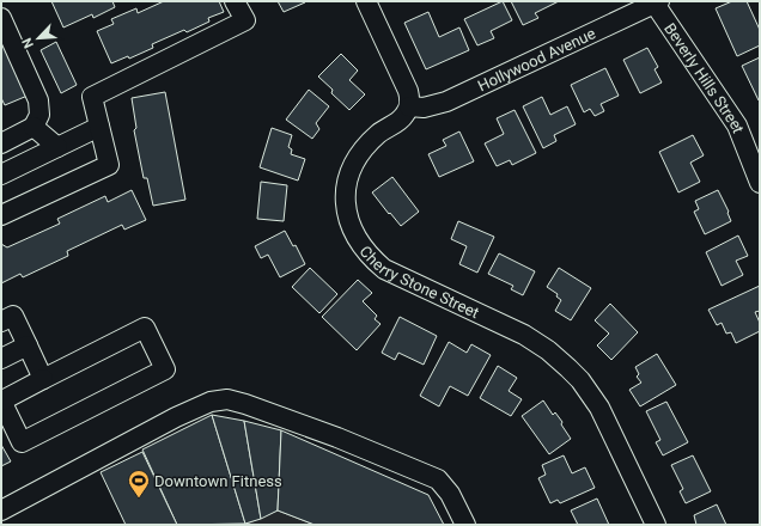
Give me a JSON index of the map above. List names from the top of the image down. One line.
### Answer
{"streets":{"street":["Hollywood Avenue","Beverly Hills Street","Cherry Stone Street"]},"crossings":[["Hollywood Avenue","Beverly Hills Street"],["Hollywood Avenue","Cherry Stone Street"]],"places":{"sports":["Downtown Fitness"]},"north":"bottom left"}
